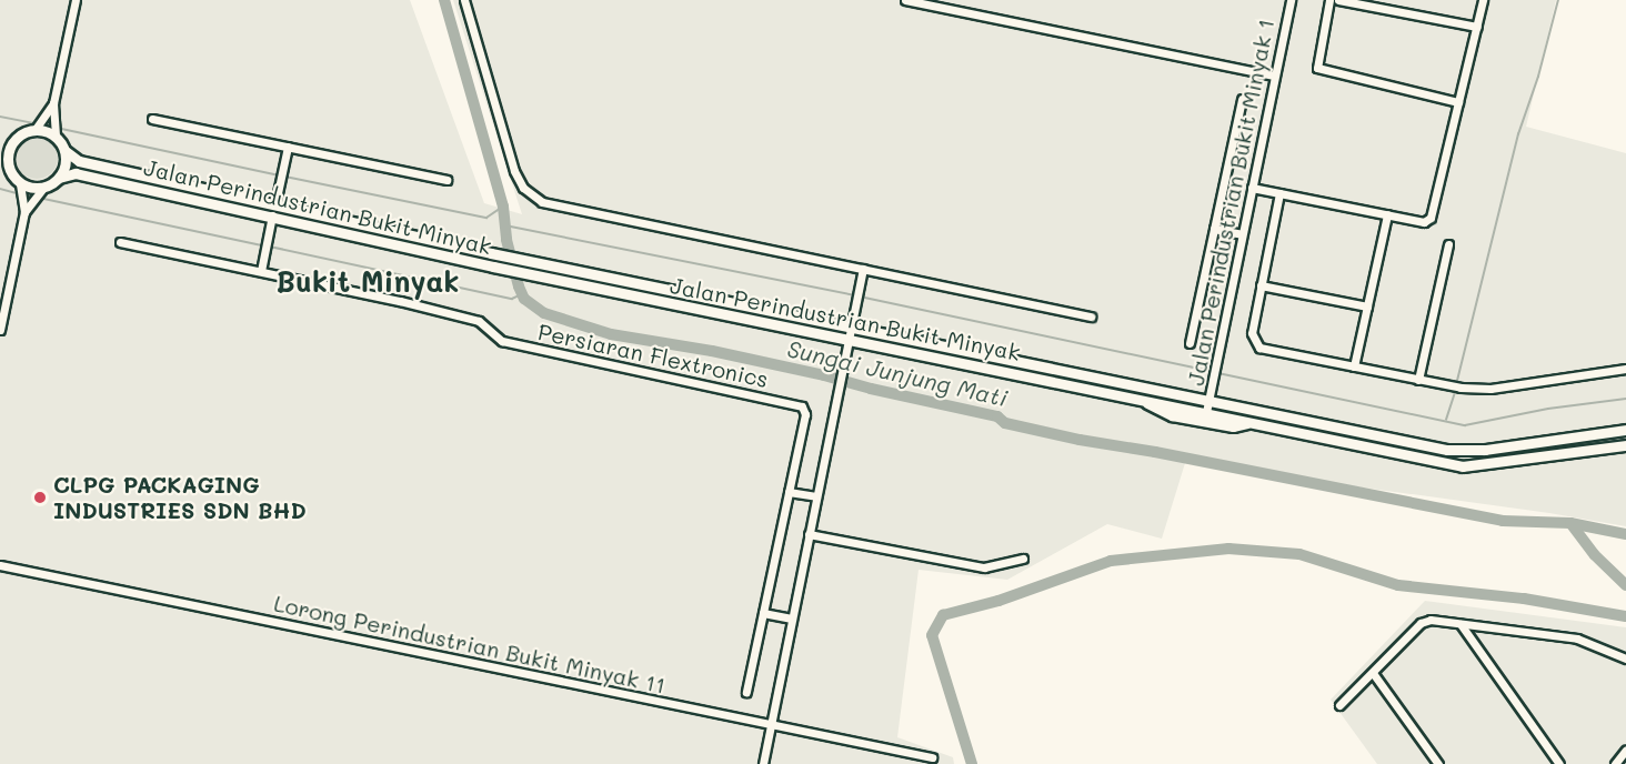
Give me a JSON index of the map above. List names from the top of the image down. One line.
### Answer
{"streets":{"main road":["Jalan Perindustrian Bukit Minyak"],"street":["Jalan Perindustrian Bukit Minyak 1","Persiaran Flextronics","Lorong Perindustrian Bukit Minyak 11"]},"crossings":[["Jalan Perindustrian Bukit Minyak 1","Jalan Perindustrian Bukit Minyak"]],"districts":["Bukit Minyak"],"water":["Sungai Junjung Mati"],"places":["CLPG PACKAGING INDUSTRIES SDN BHD"]}
